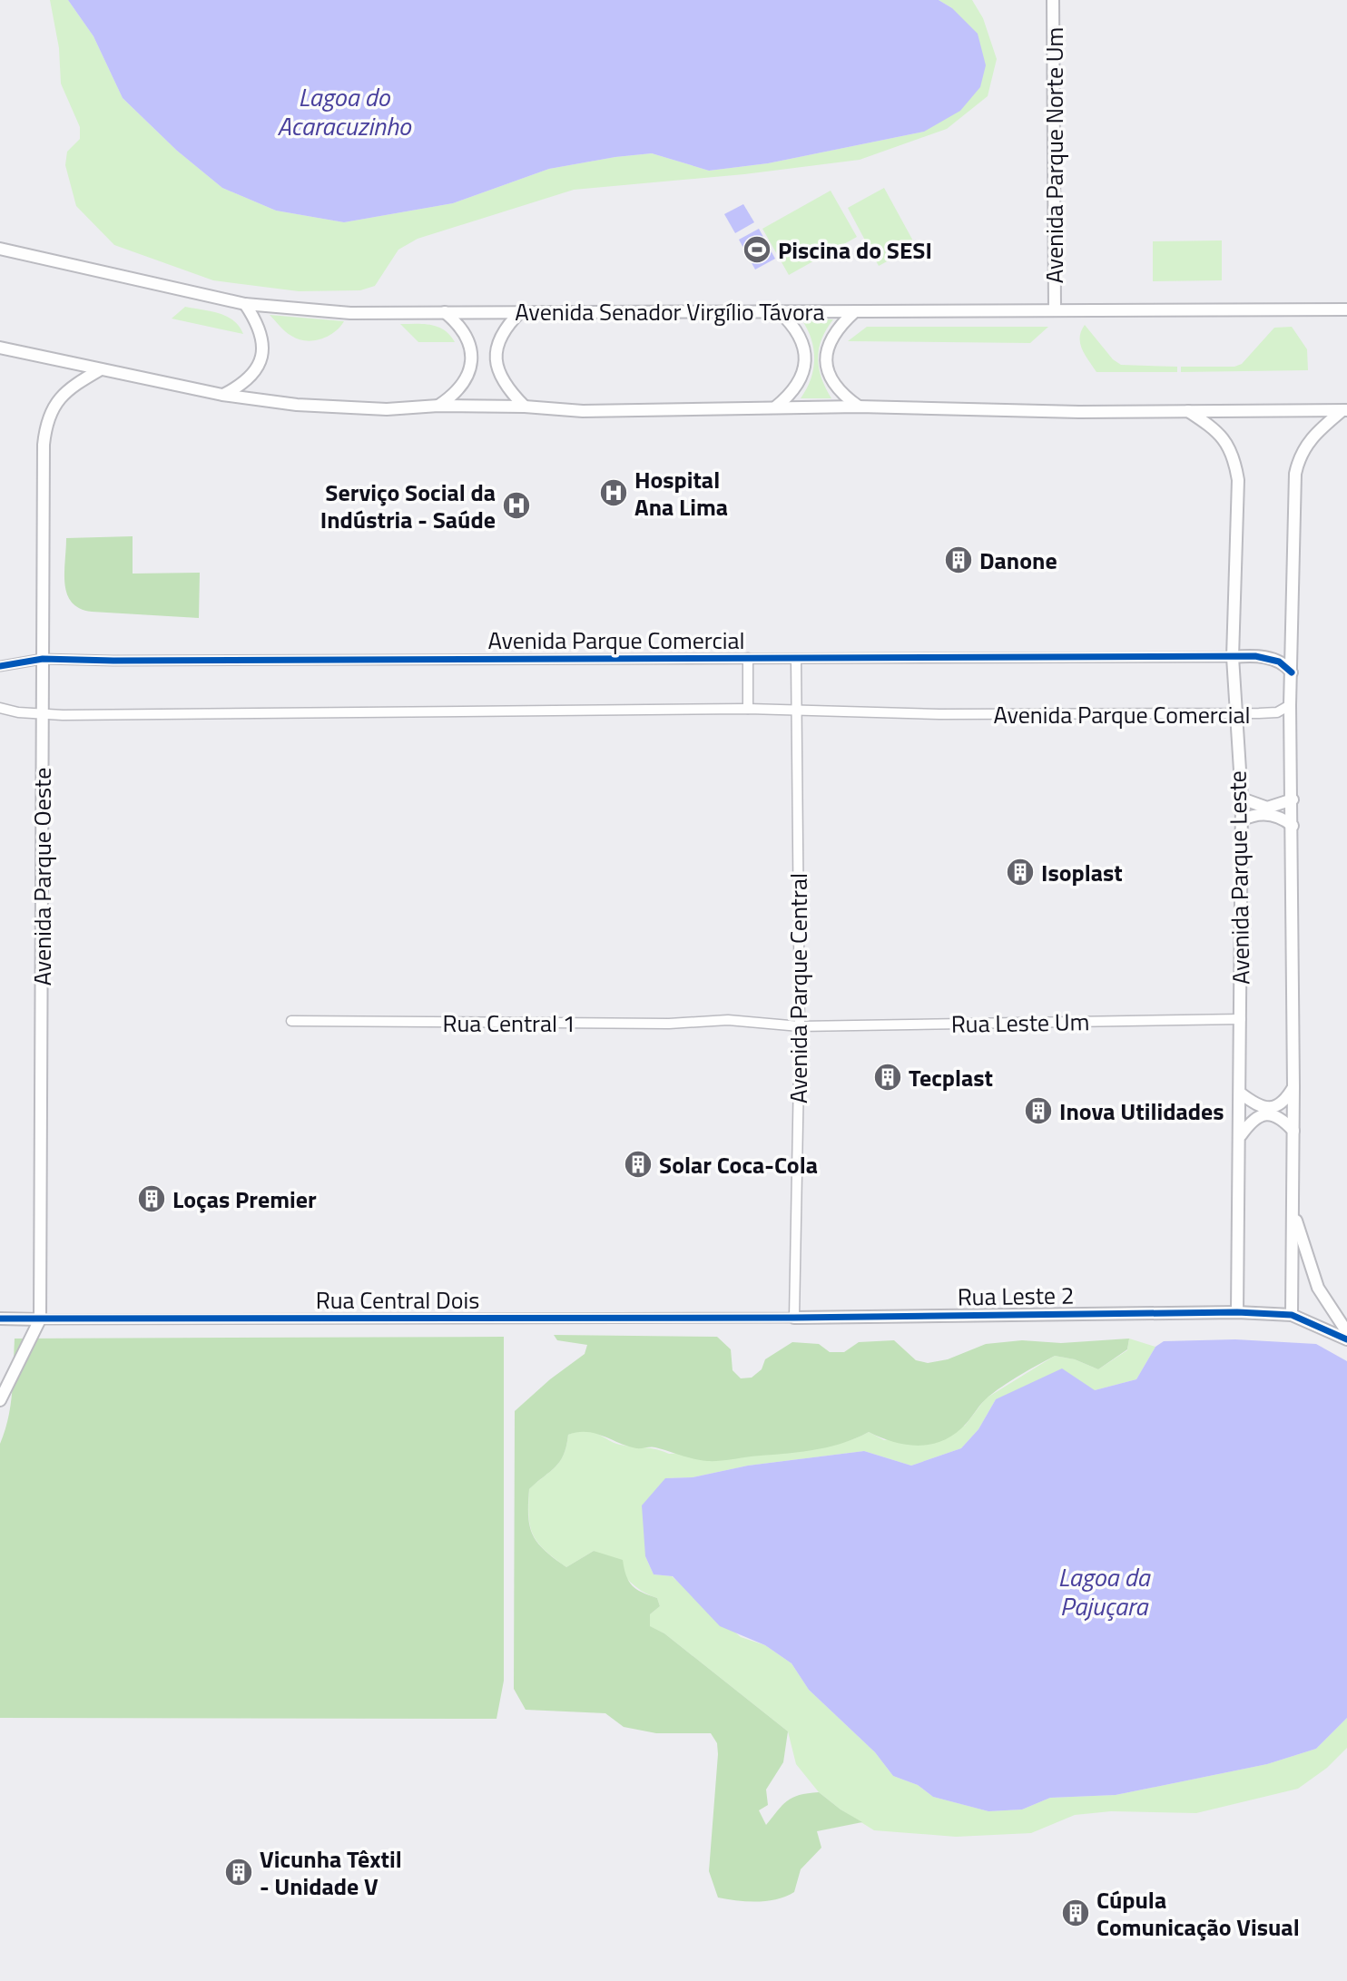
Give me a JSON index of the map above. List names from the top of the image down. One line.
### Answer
{"streets":{"street":["Avenida Parque Norte Um","Avenida Senador Virgílio Távora","Avenida Parque Comercial","Avenida Parque Oeste","Avenida Parque Leste","Avenida Parque Central","Rua Central 1","Rua Leste Um","Rua Leste 2","Rua Central Dois"]},"crossings":[["Avenida Parque Norte Um","Avenida Senador Virgílio Távora"],["Avenida Parque Comercial","Avenida Parque Oeste"],["Avenida Parque Comercial","Avenida Parque Leste"],["Avenida Parque Comercial","Avenida Parque Central"],["Avenida Parque Oeste","Rua Central Dois"],["Avenida Parque Leste","Rua Leste Um"],["Avenida Parque Leste","Rua Leste 2"],["Avenida Parque Central","Rua Leste Um"],["Avenida Parque Central","Rua Leste 2"],["Avenida Parque Central","Rua Central Dois"],["Rua Central 1","Rua Leste Um"],["Rua Leste 2","Rua Central Dois"]],"water":["Lagoa do Acaracuzinho","Lagoa da Pajuçara"],"places":{"sports":["Piscina do SESI"],"hospital":["Hospital Ana Lima","Serviço Social da Indústria - Saúde"],"building":["Danone","Isoplast","Tecplast","Inova Utilidades","Solar Coca-Cola","Loças Premier","Vicunha Têxtil - Unidade V","Cúpula Comunicação Visual"]}}
